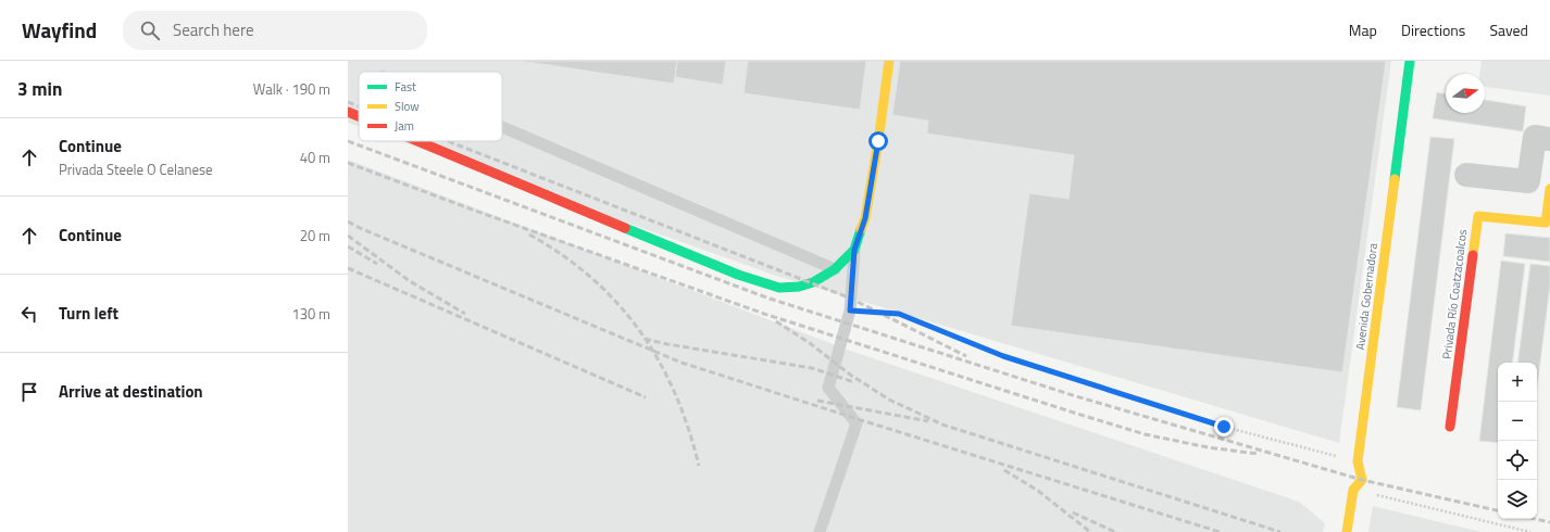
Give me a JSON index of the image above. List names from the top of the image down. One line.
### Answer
{"streets":{"street":["Privada Río Coatzacoalcos","Avenida Gobernadora"]},"legend":["Fast","Slow","Jam"],"north":"right","page":{"header":"Wayfind","search":"Search here","nav":["Map","Directions","Saved"],"heading":["3 min","Walk · 190 m"],"list":[["Continue","Privada Steele O Celanese","40 m"],["Continue","20 m"],["Turn left","130 m"],"Arrive at destination"],"map_buttons":["+","−"]}}
